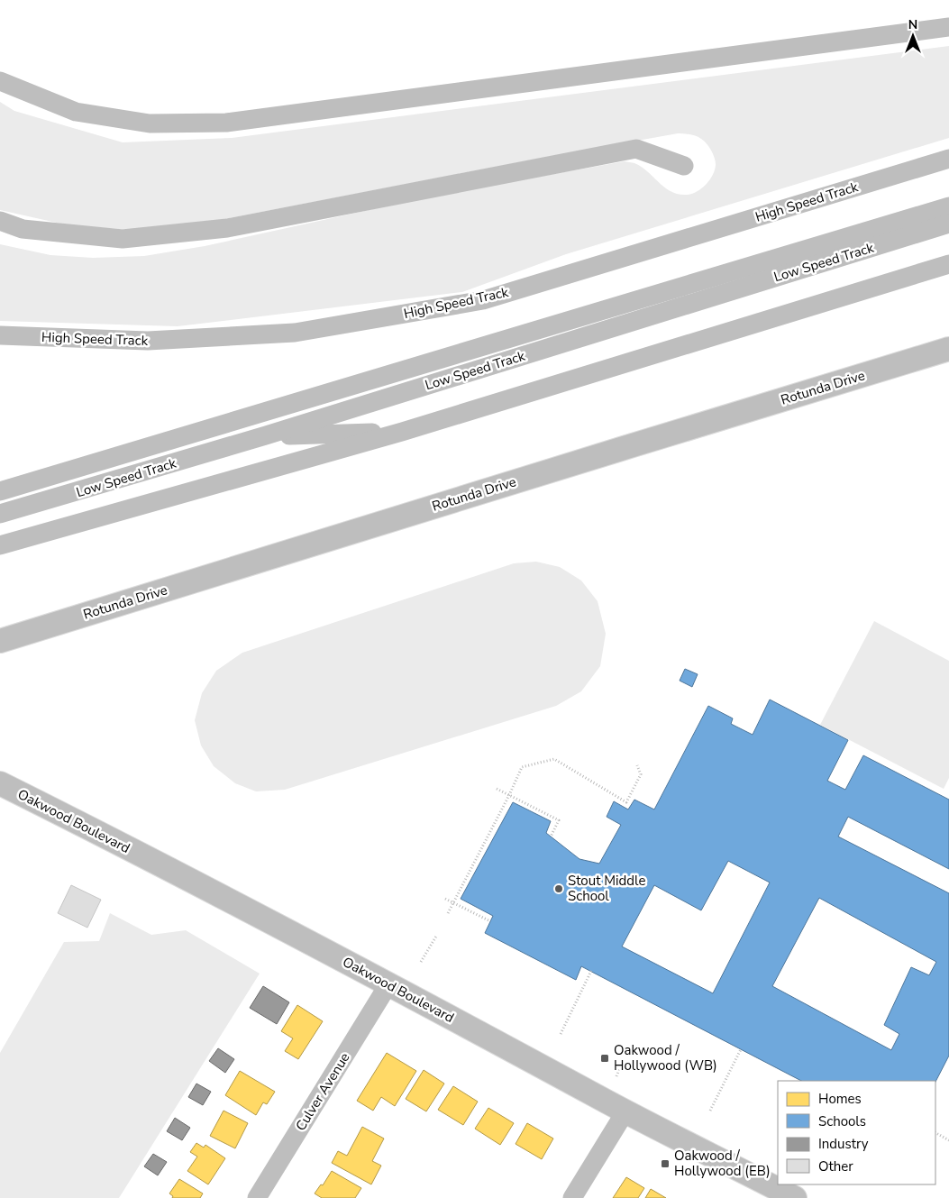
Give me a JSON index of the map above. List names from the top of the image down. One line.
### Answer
{"streets":{"main road":["Rotunda Drive","Oakwood Boulevard"],"street":["High Speed Track","Low Speed Track","Culver Avenue"]},"crossings":[["Oakwood Boulevard","Culver Avenue"]],"places":{"other":["Stout Middle School"],"transit":["Oakwood / Hollywood (WB)","Oakwood / Hollywood (EB)"]},"legend":["Homes","Schools","Industry","Other"],"north":"top"}
